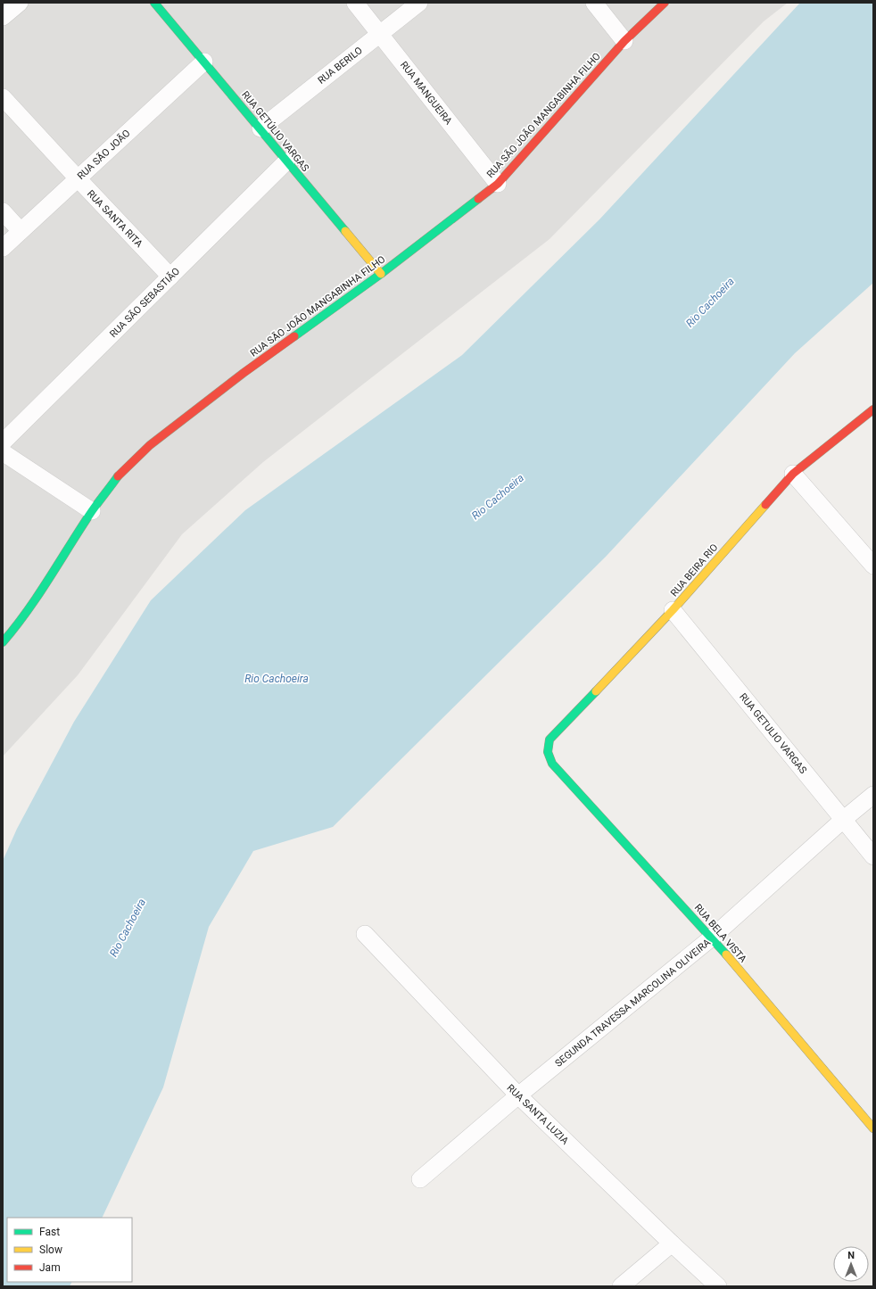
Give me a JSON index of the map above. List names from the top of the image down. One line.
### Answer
{"streets":{"street":["RUA BERILO","RUA MANGUEIRA","RUA SÃO JOÃO MANGABINHA FILHO","RUA GETÚLIO VARGAS","RUA SÃO JOÃO","RUA SANTA RITA","RUA SÃO SEBASTIÃO","RUA BEIRA RIO","RUA GETULIO VARGAS","RUA BELA VISTA","SEGUNDA TRAVESSA MARCOLINA OLIVEIRA","RUA SANTA LUZIA"]},"crossings":[["RUA BERILO","RUA MANGUEIRA"],["RUA BERILO","RUA GETÚLIO VARGAS"],["RUA MANGUEIRA","RUA SÃO JOÃO MANGABINHA FILHO"],["RUA SÃO JOÃO MANGABINHA FILHO","RUA GETÚLIO VARGAS"],["RUA GETÚLIO VARGAS","RUA SÃO JOÃO"],["RUA GETÚLIO VARGAS","RUA SÃO SEBASTIÃO"],["RUA SÃO JOÃO","RUA SANTA RITA"],["RUA SANTA RITA","RUA SÃO SEBASTIÃO"],["RUA BEIRA RIO","RUA GETULIO VARGAS"],["RUA BEIRA RIO","RUA BELA VISTA"],["RUA GETULIO VARGAS","SEGUNDA TRAVESSA MARCOLINA OLIVEIRA"],["RUA BELA VISTA","SEGUNDA TRAVESSA MARCOLINA OLIVEIRA"],["SEGUNDA TRAVESSA MARCOLINA OLIVEIRA","RUA SANTA LUZIA"]],"water":["Rio Cachoeira"],"legend":["Fast","Slow","Jam"],"north":"top"}
